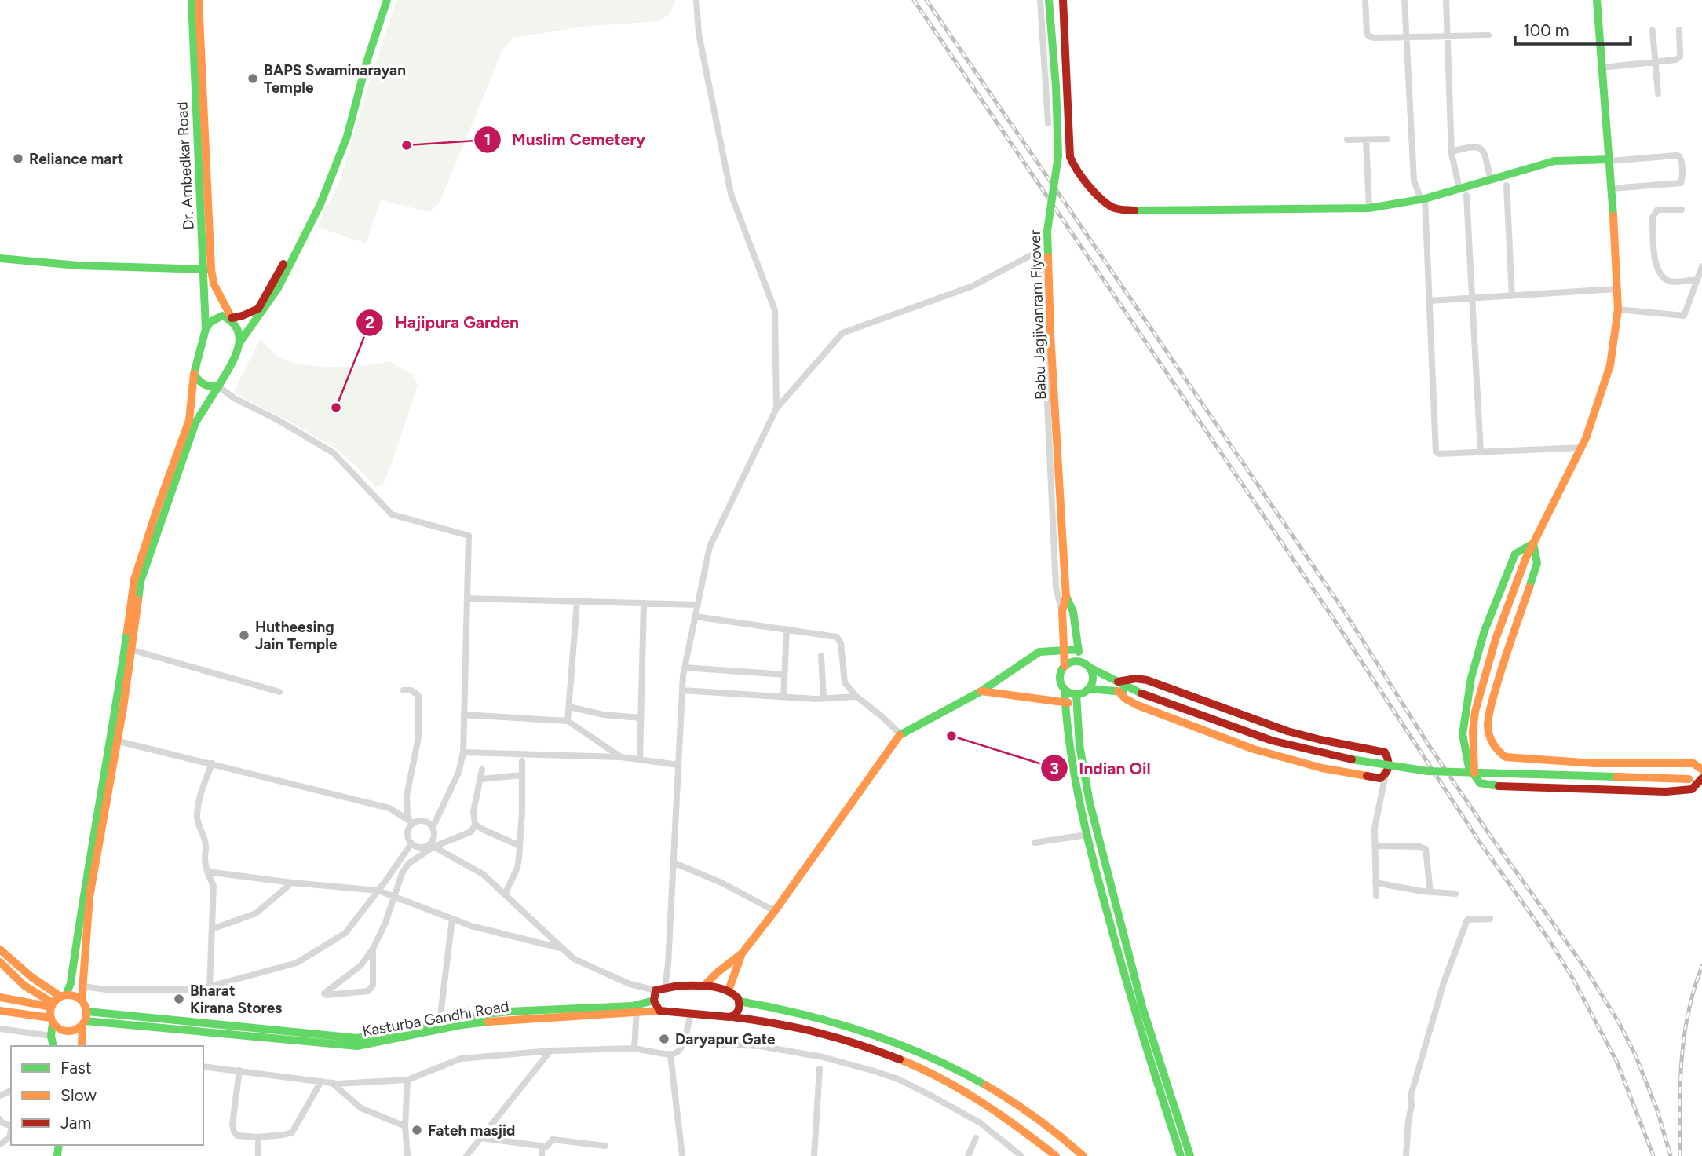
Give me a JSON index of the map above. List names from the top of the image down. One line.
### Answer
{"streets":{"main road":["Dr. Ambedkar Road","Babu Jagjivanram Flyover","Kasturba Gandhi Road"]},"places":["BAPS Swaminarayan Temple","Muslim Cemetery","Reliance mart","Hajipura Garden","Hutheesing Jain Temple","Indian Oil","Bharat Kirana Stores","Daryapur Gate","Fateh masjid"],"legend":["Fast","Slow","Jam"],"scale_bar":"100 m"}
